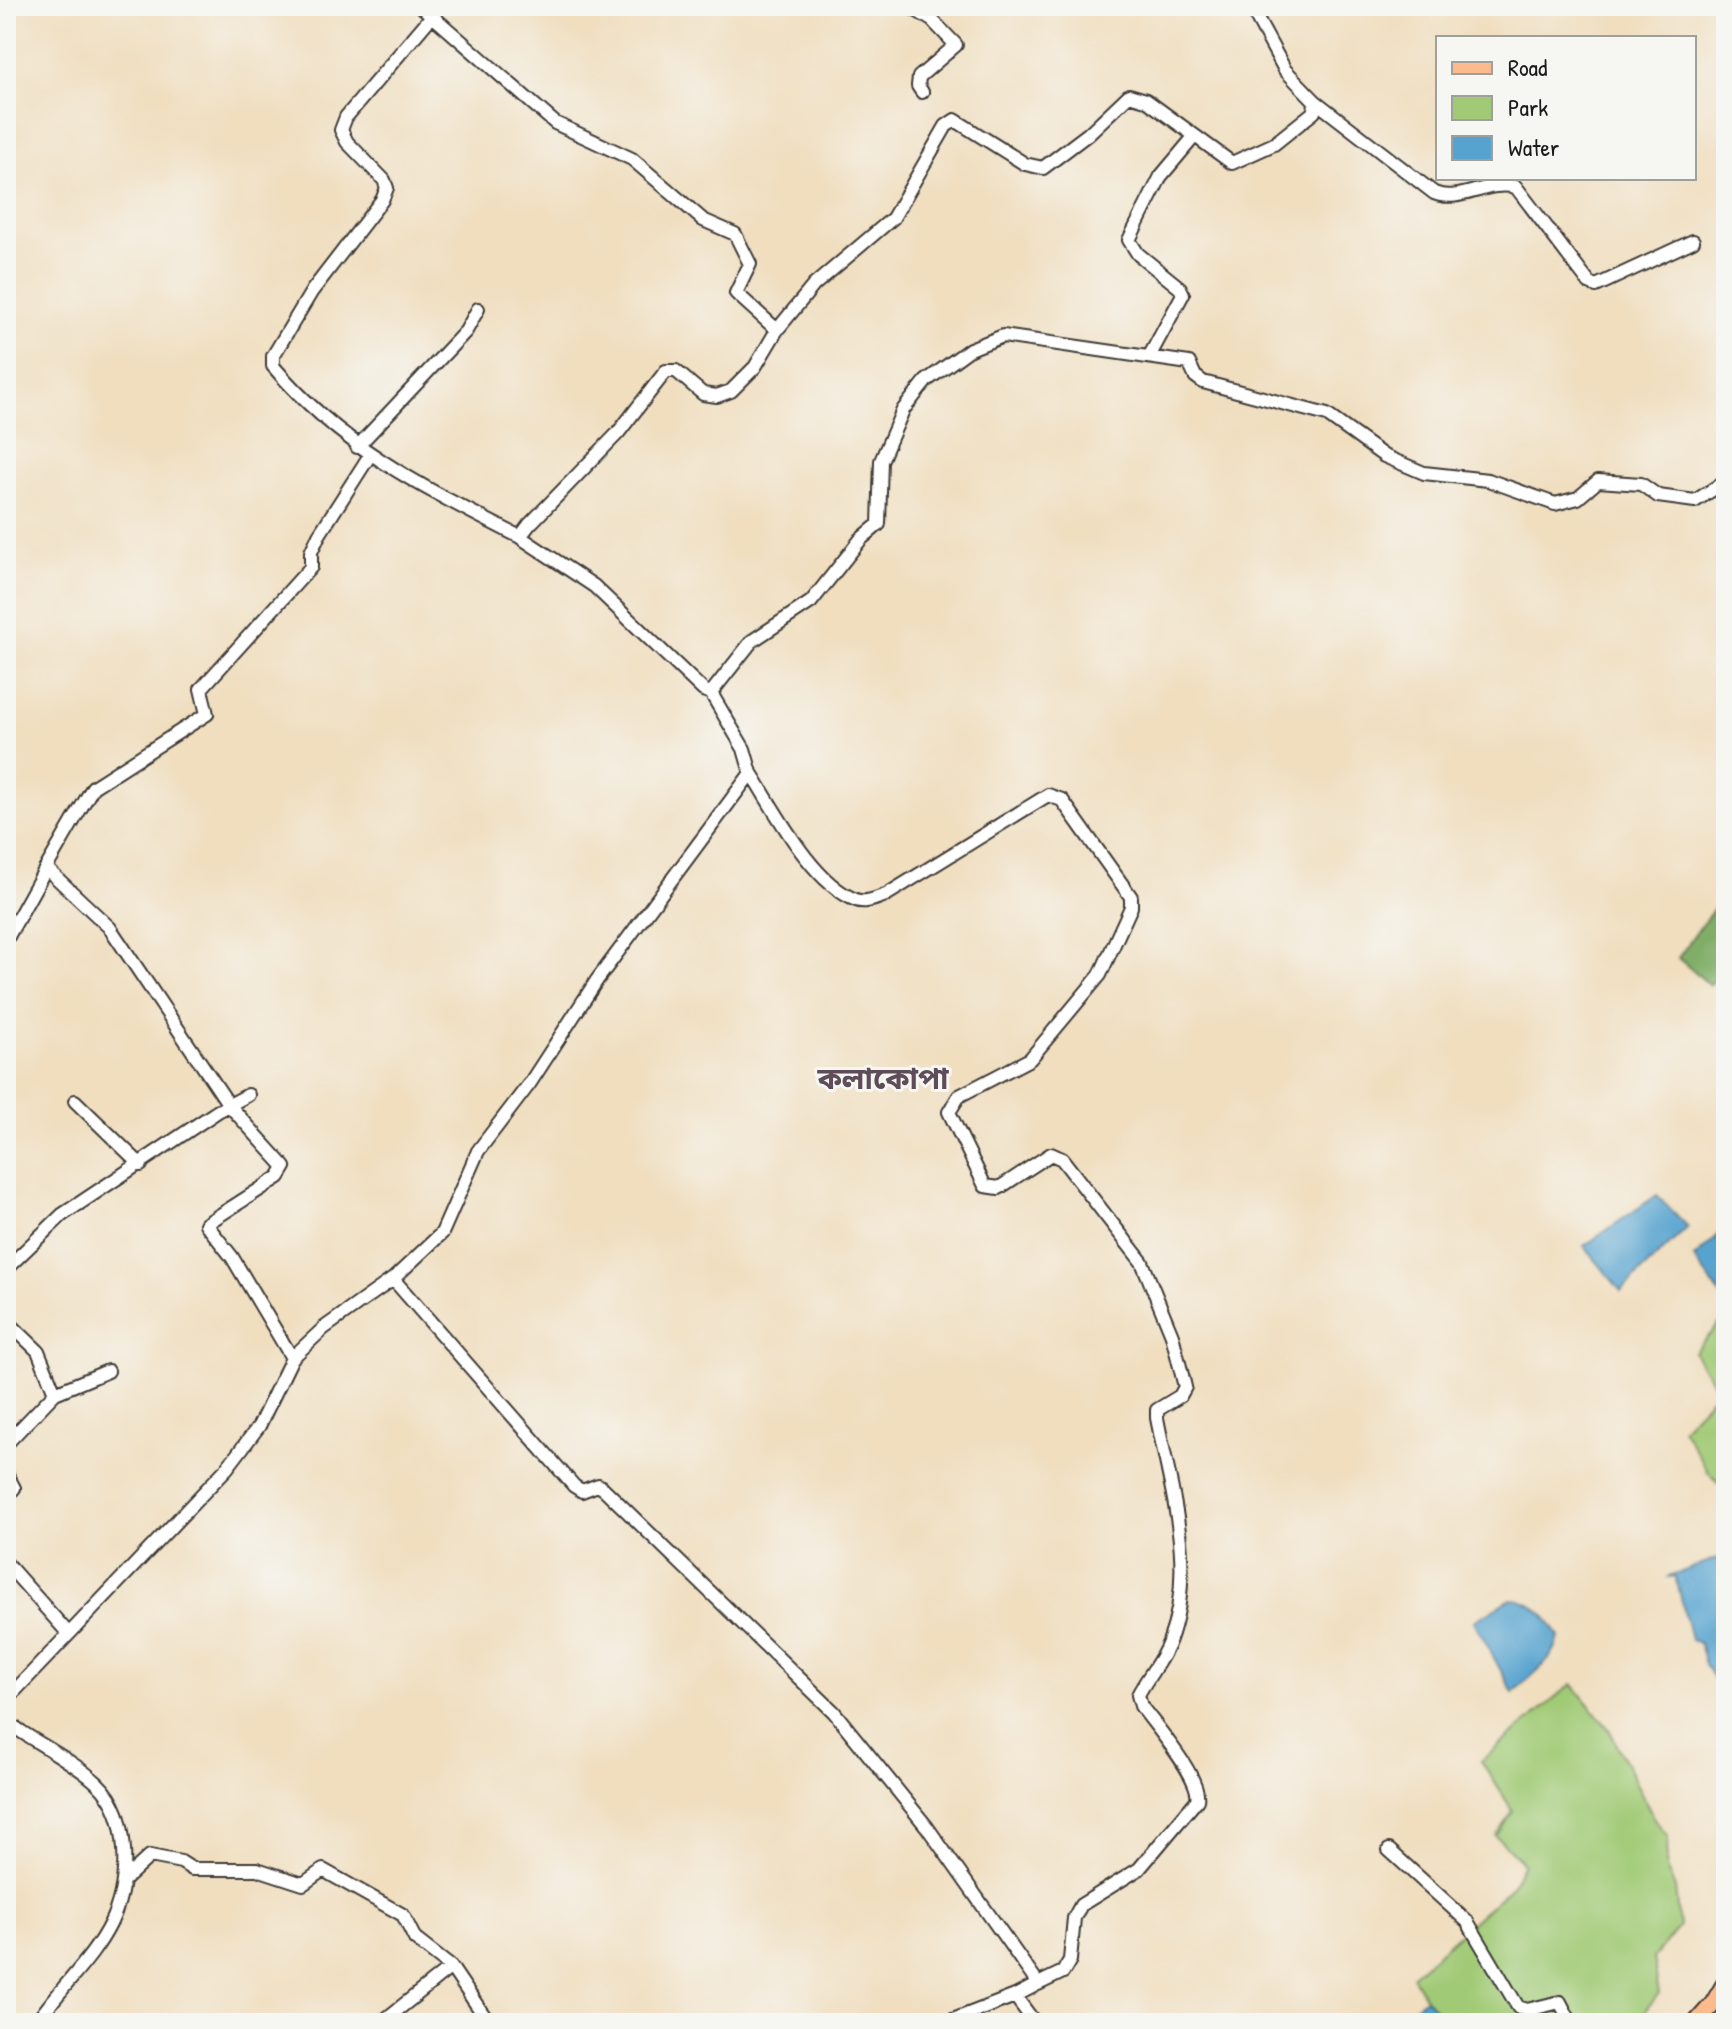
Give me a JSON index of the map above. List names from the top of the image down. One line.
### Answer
{"districts":["কলাকোপা"],"legend":["Road","Park","Water"]}
